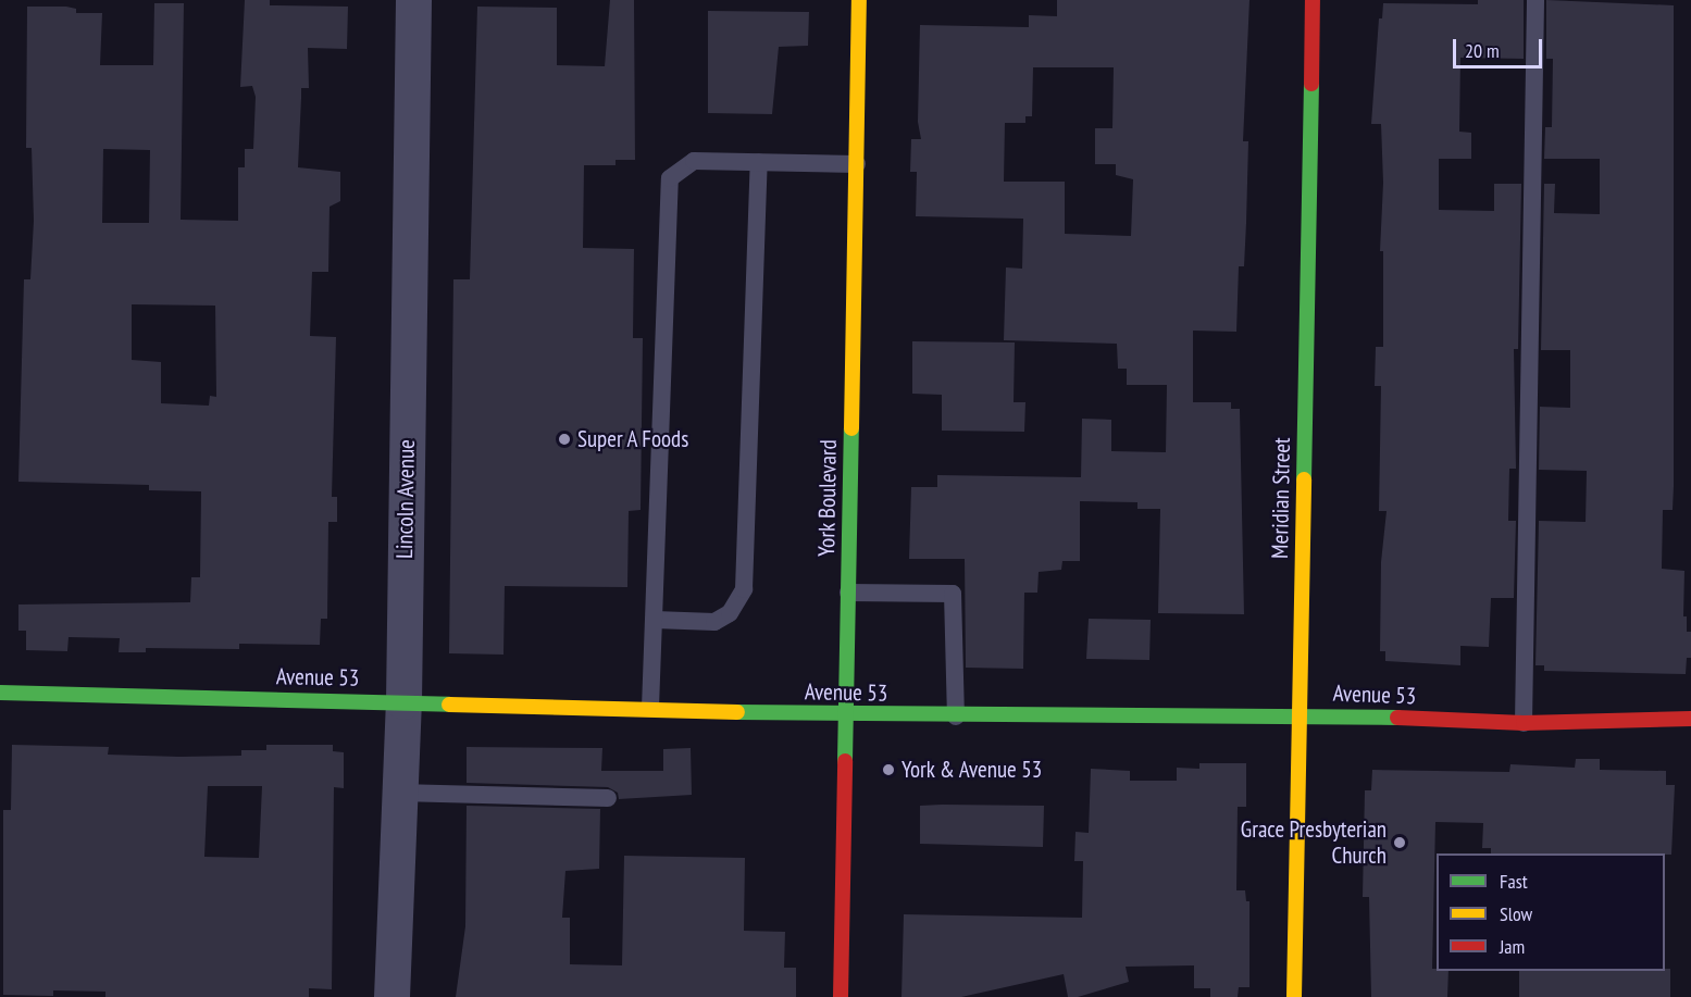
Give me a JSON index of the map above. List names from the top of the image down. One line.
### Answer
{"streets":{"street":["York Boulevard","Meridian Street","Lincoln Avenue","Avenue 53"]},"crossings":[["York Boulevard","Avenue 53"],["Meridian Street","Avenue 53"],["Lincoln Avenue","Avenue 53"]],"places":["Super A Foods","York & Avenue 53","Grace Presbyterian Church"],"legend":["Fast","Slow","Jam"],"scale_bar":"20 m"}
